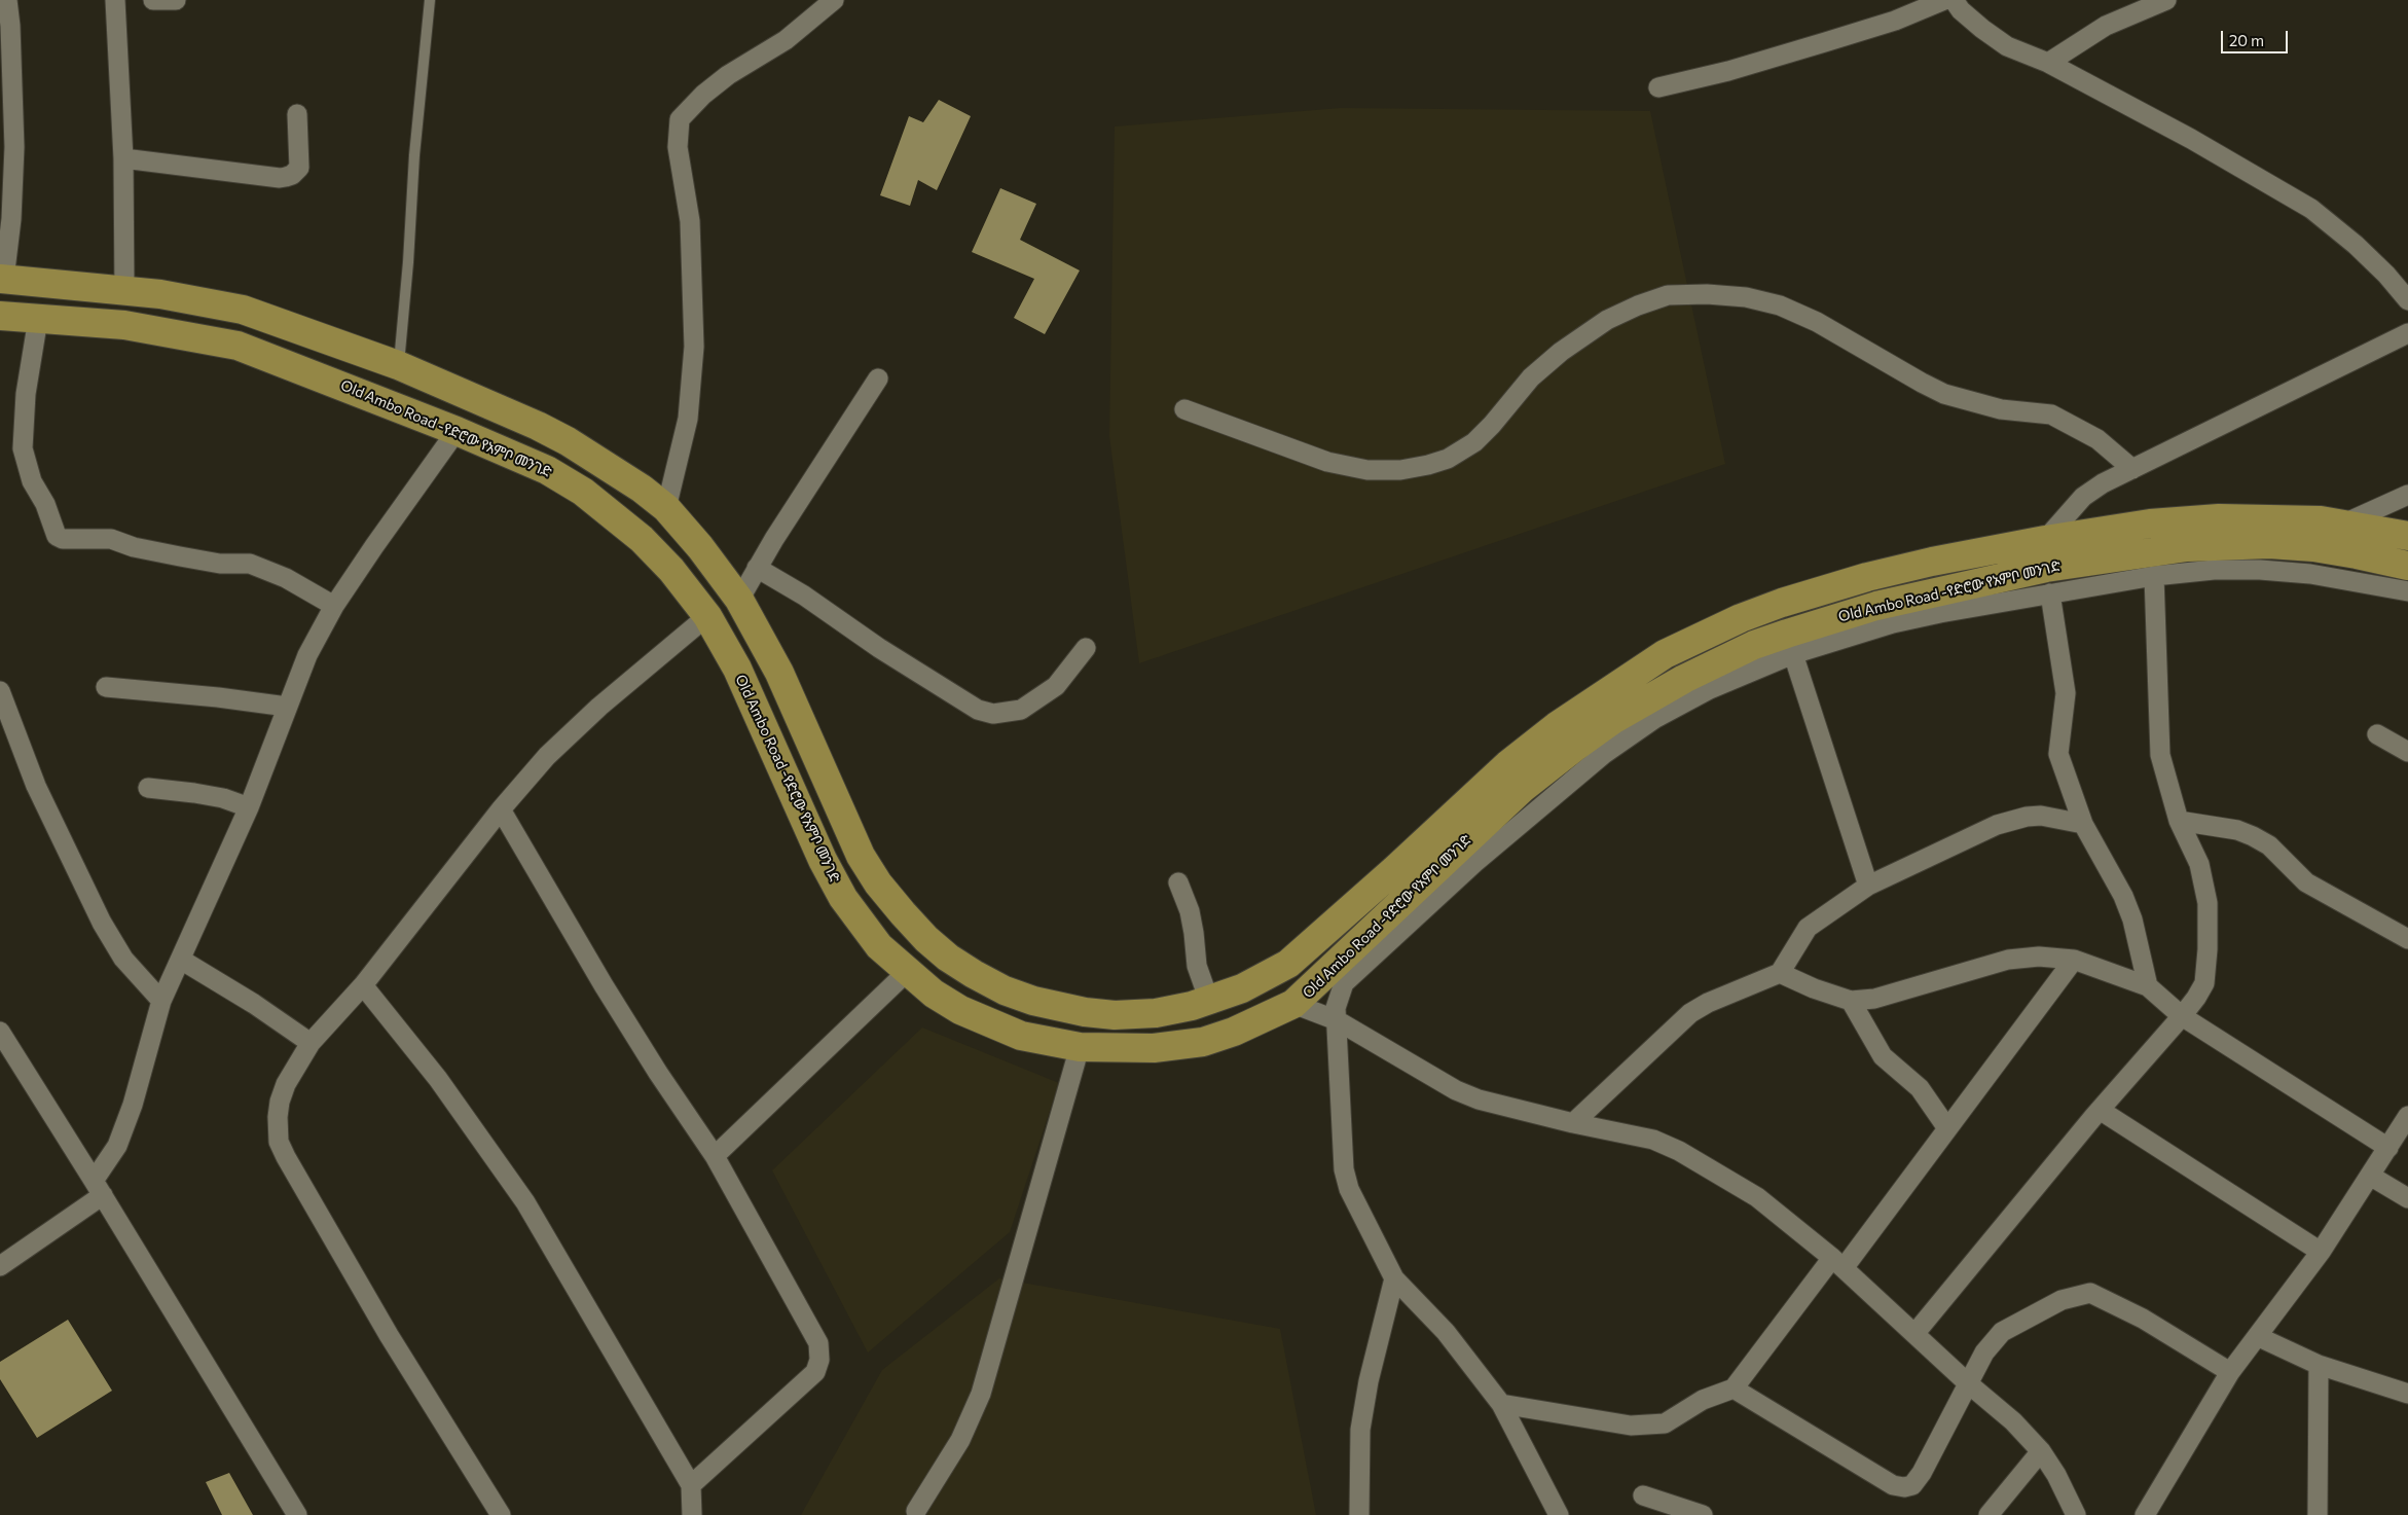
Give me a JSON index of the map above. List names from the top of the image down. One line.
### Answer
{"streets":{"main road":["Old Ambo Road -የድሮው የአምቦ መንገድ"]},"scale_bar":"20 m"}
